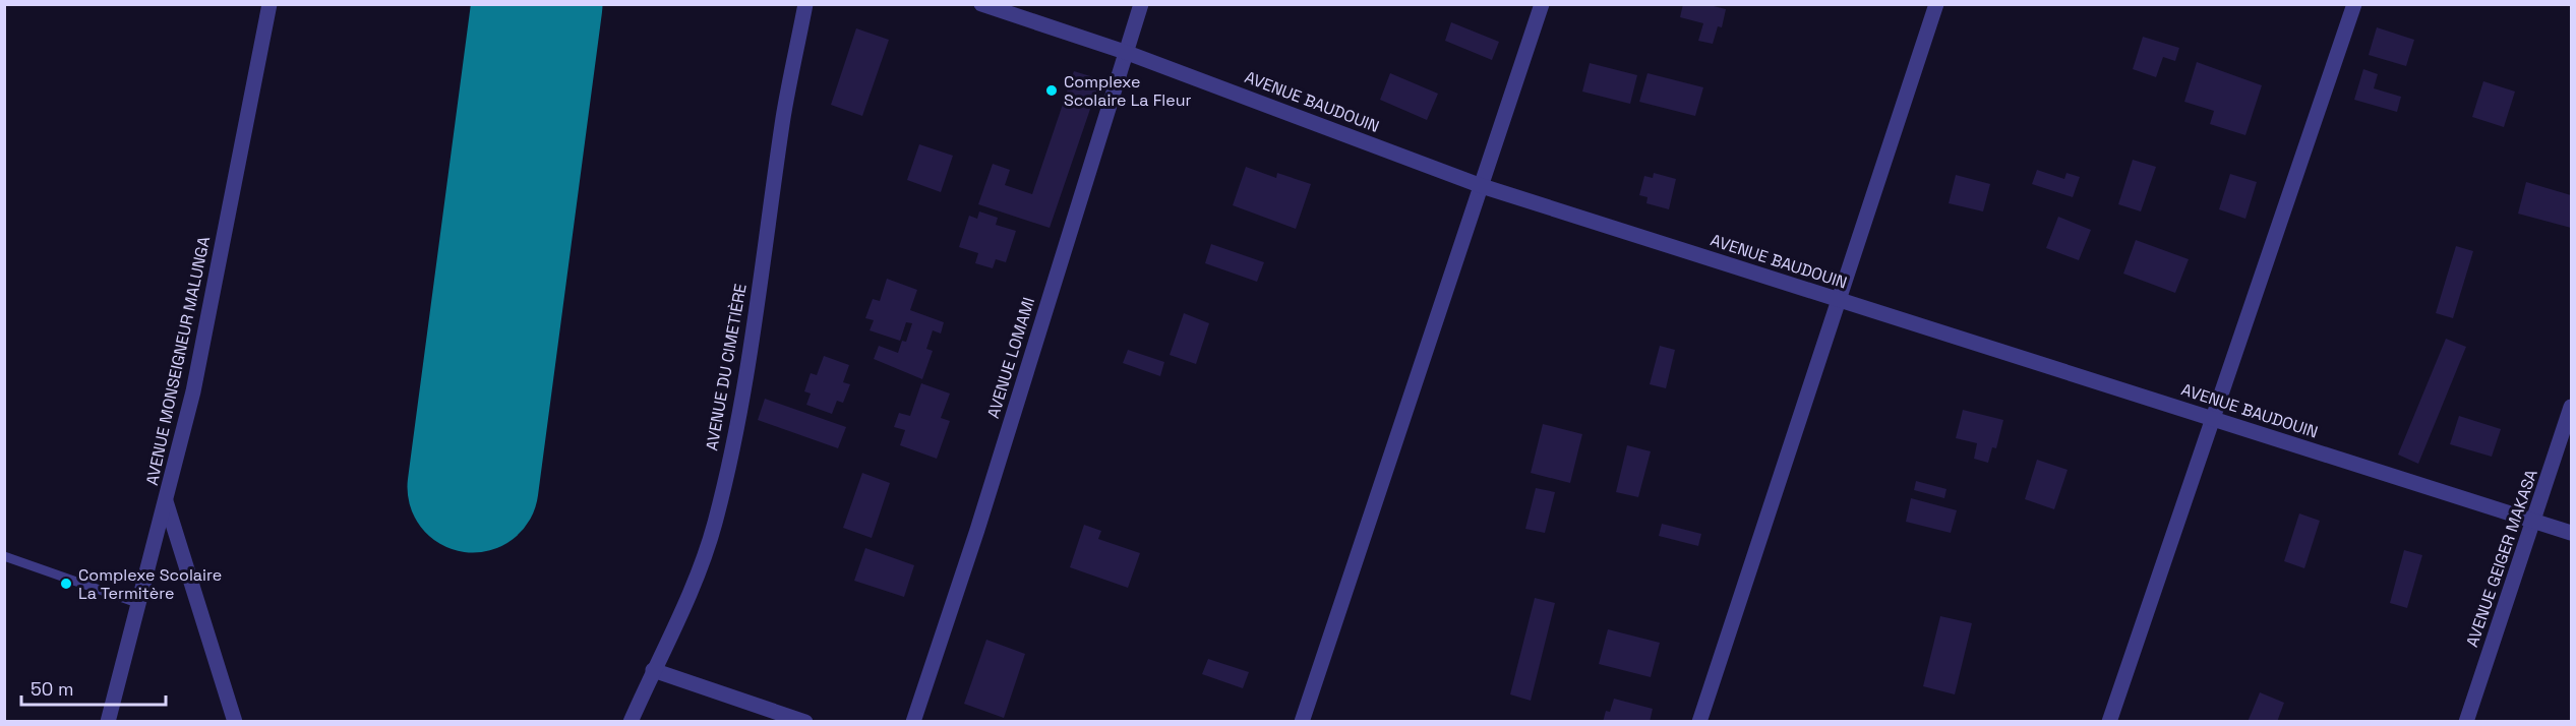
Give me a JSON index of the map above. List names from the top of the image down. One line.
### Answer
{"streets":{"street":["AVENUE BAUDOUIN","AVENUE LOMAMI","AVENUE MONSEIGNEUR MALUNGA","AVENUE DU CIMETIÈRE","AVENUE GEIGER MAKASA"]},"crossings":[["AVENUE BAUDOUIN","AVENUE LOMAMI"],["AVENUE BAUDOUIN","AVENUE GEIGER MAKASA"]],"places":["Complexe Scolaire La Fleur","Complexe Scolaire La Termitère"],"scale_bar":"50 m"}
